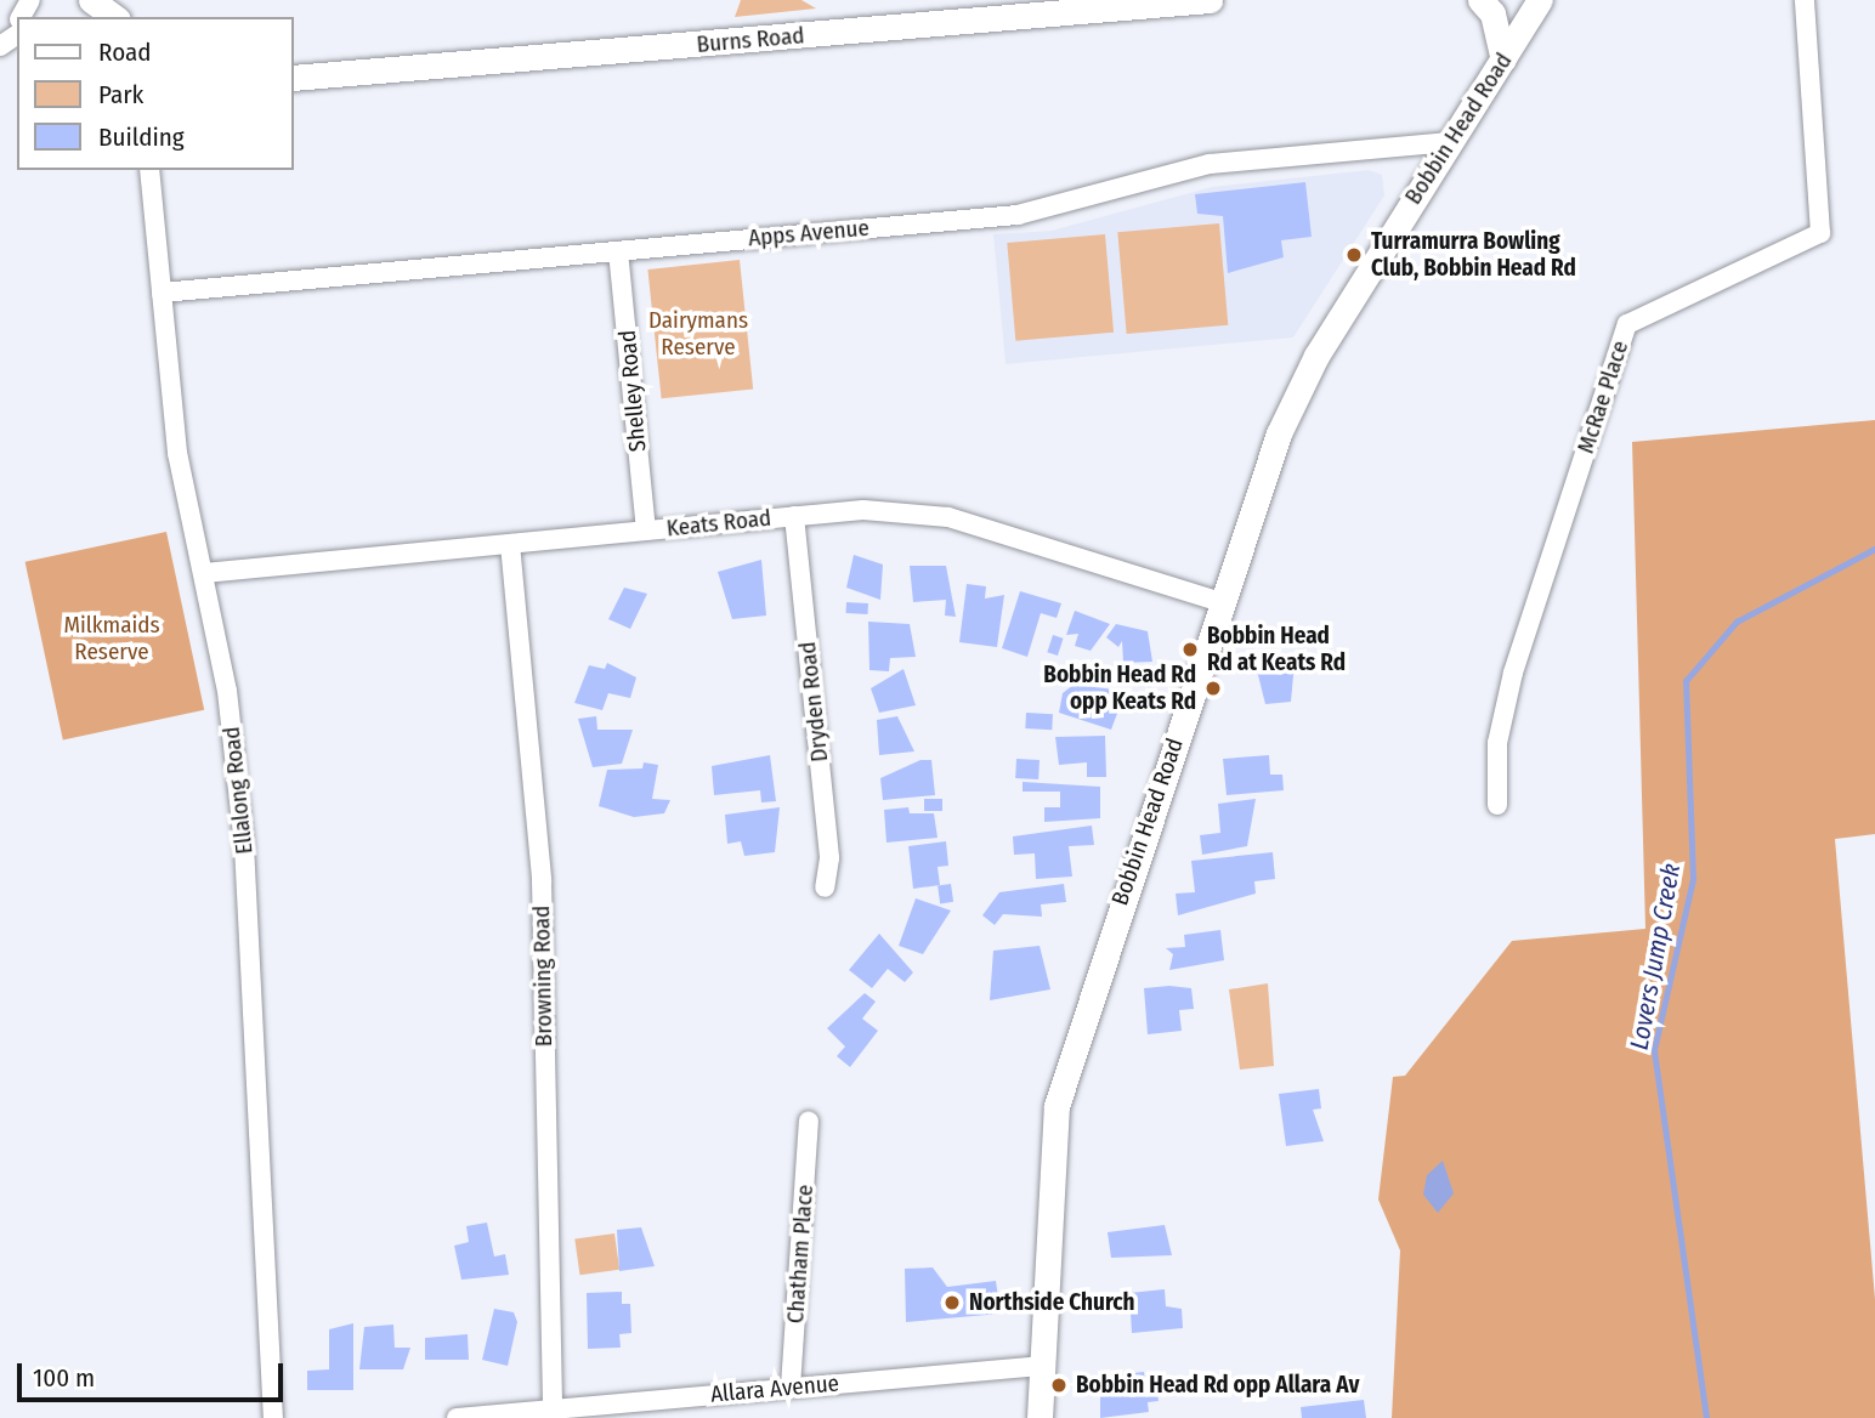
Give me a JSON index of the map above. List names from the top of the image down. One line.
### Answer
{"streets":{"main road":["Burns Road","Bobbin Head Road"],"street":["Apps Avenue","Shelley Road","McRae Place","Keats Road","Dryden Road","Ellalong Road","Browning Road","Chatham Place","Allara Avenue"]},"crossings":[["Bobbin Head Road","Apps Avenue"],["Bobbin Head Road","Keats Road"],["Bobbin Head Road","Allara Avenue"],["Apps Avenue","Shelley Road"],["Apps Avenue","Ellalong Road"],["Shelley Road","Keats Road"],["Keats Road","Dryden Road"],["Keats Road","Ellalong Road"],["Keats Road","Browning Road"],["Browning Road","Allara Avenue"],["Chatham Place","Allara Avenue"]],"water":["Lovers Jump Creek"],"parks":["Dairymans Reserve","Milkmaids Reserve"],"places":["Turramurra Bowling Club, Bobbin Head Rd","Bobbin Head Rd at Keats Rd","Bobbin Head Rd opp Keats Rd","Northside Church","Bobbin Head Rd opp Allara Av"],"legend":["Road","Park","Building"],"scale_bar":"100 m"}
